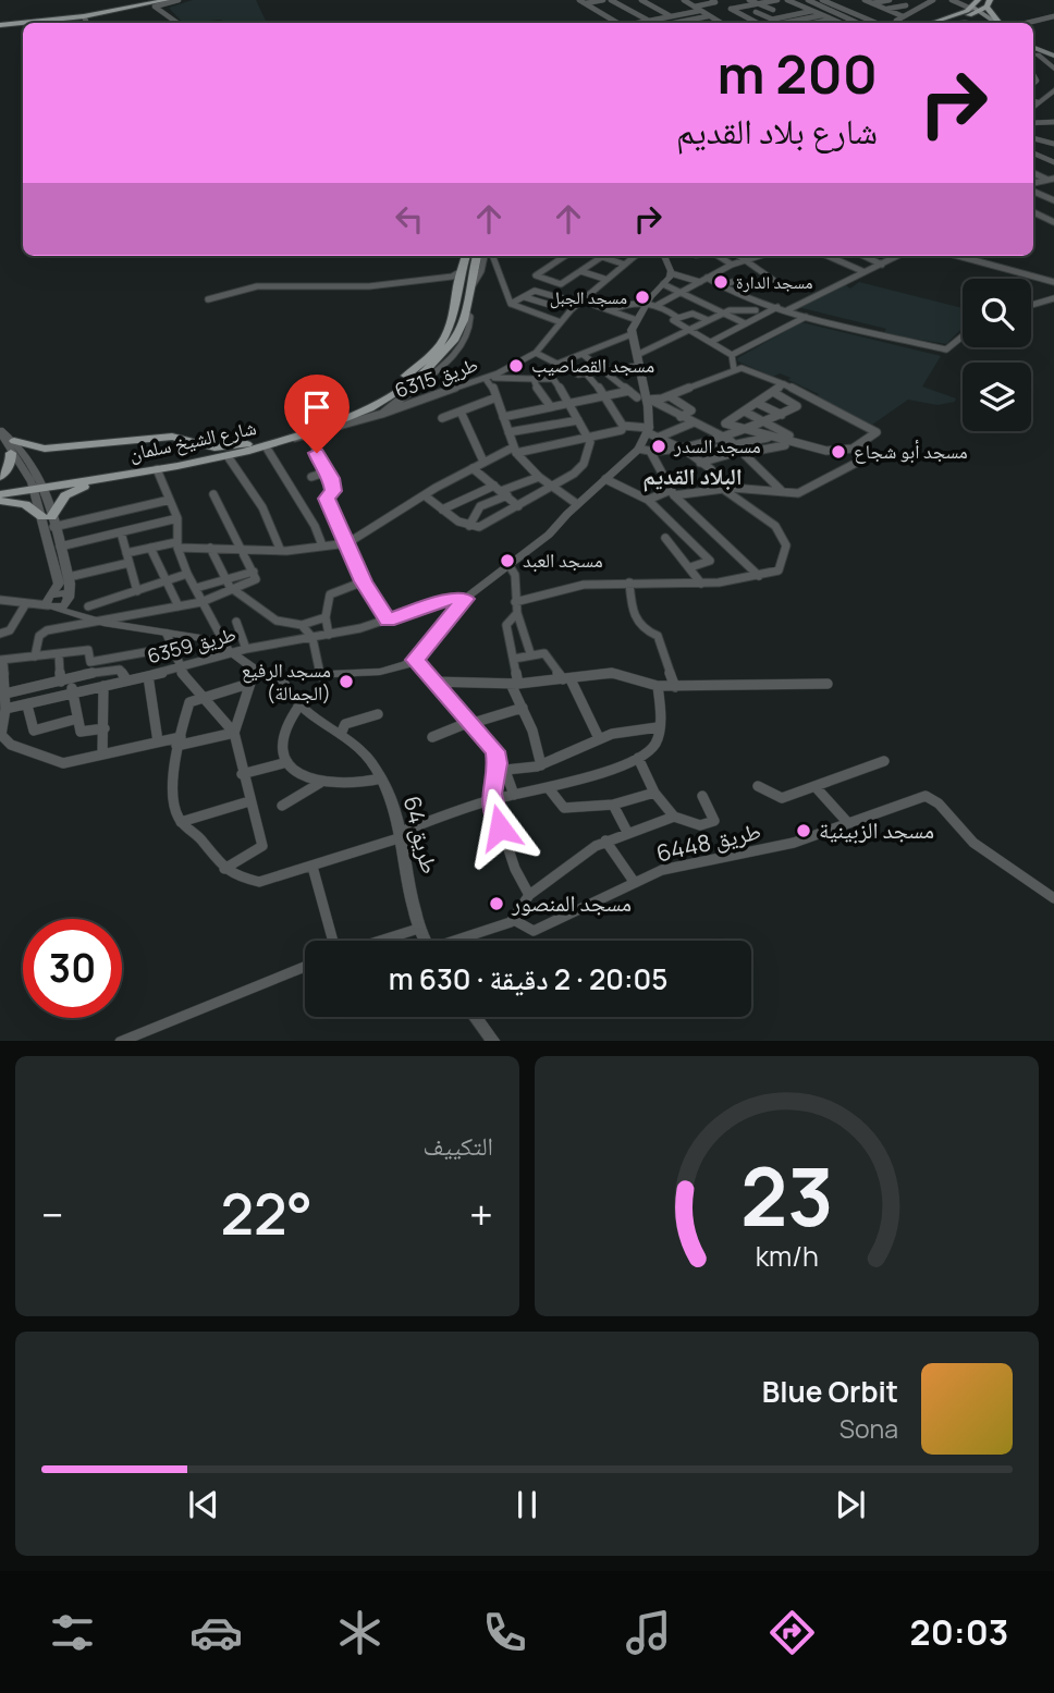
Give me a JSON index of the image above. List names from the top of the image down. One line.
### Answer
{"streets":{"main road":["شارع الشيخ سلمان"],"street":["طريق 6315","طريق 6359","طريق 64","طريق 6448"]},"crossings":[["طريق 6315","شارع الشيخ سلمان"]],"districts":["البلاد القديم"],"places":["مسجد الدارة","مسجد الجبل","مسجد القصاصيب","مسجد السدر","مسجد أبو شجاع","مسجد العبد","مسجد الرفيع (الجمالة)","مسجد الزبينية","مسجد المنصور"],"page":{"turn":["200 m","شارع بلاد القديم"],"limit":"30","trip":"20:05 · 2 دقيقة · 630 m","tile":"التكييف","heat":["−","22°","+"],"song":["Blue Orbit","Sona"],"tabs":"20:03","gauge":["23","km/h"]}}
